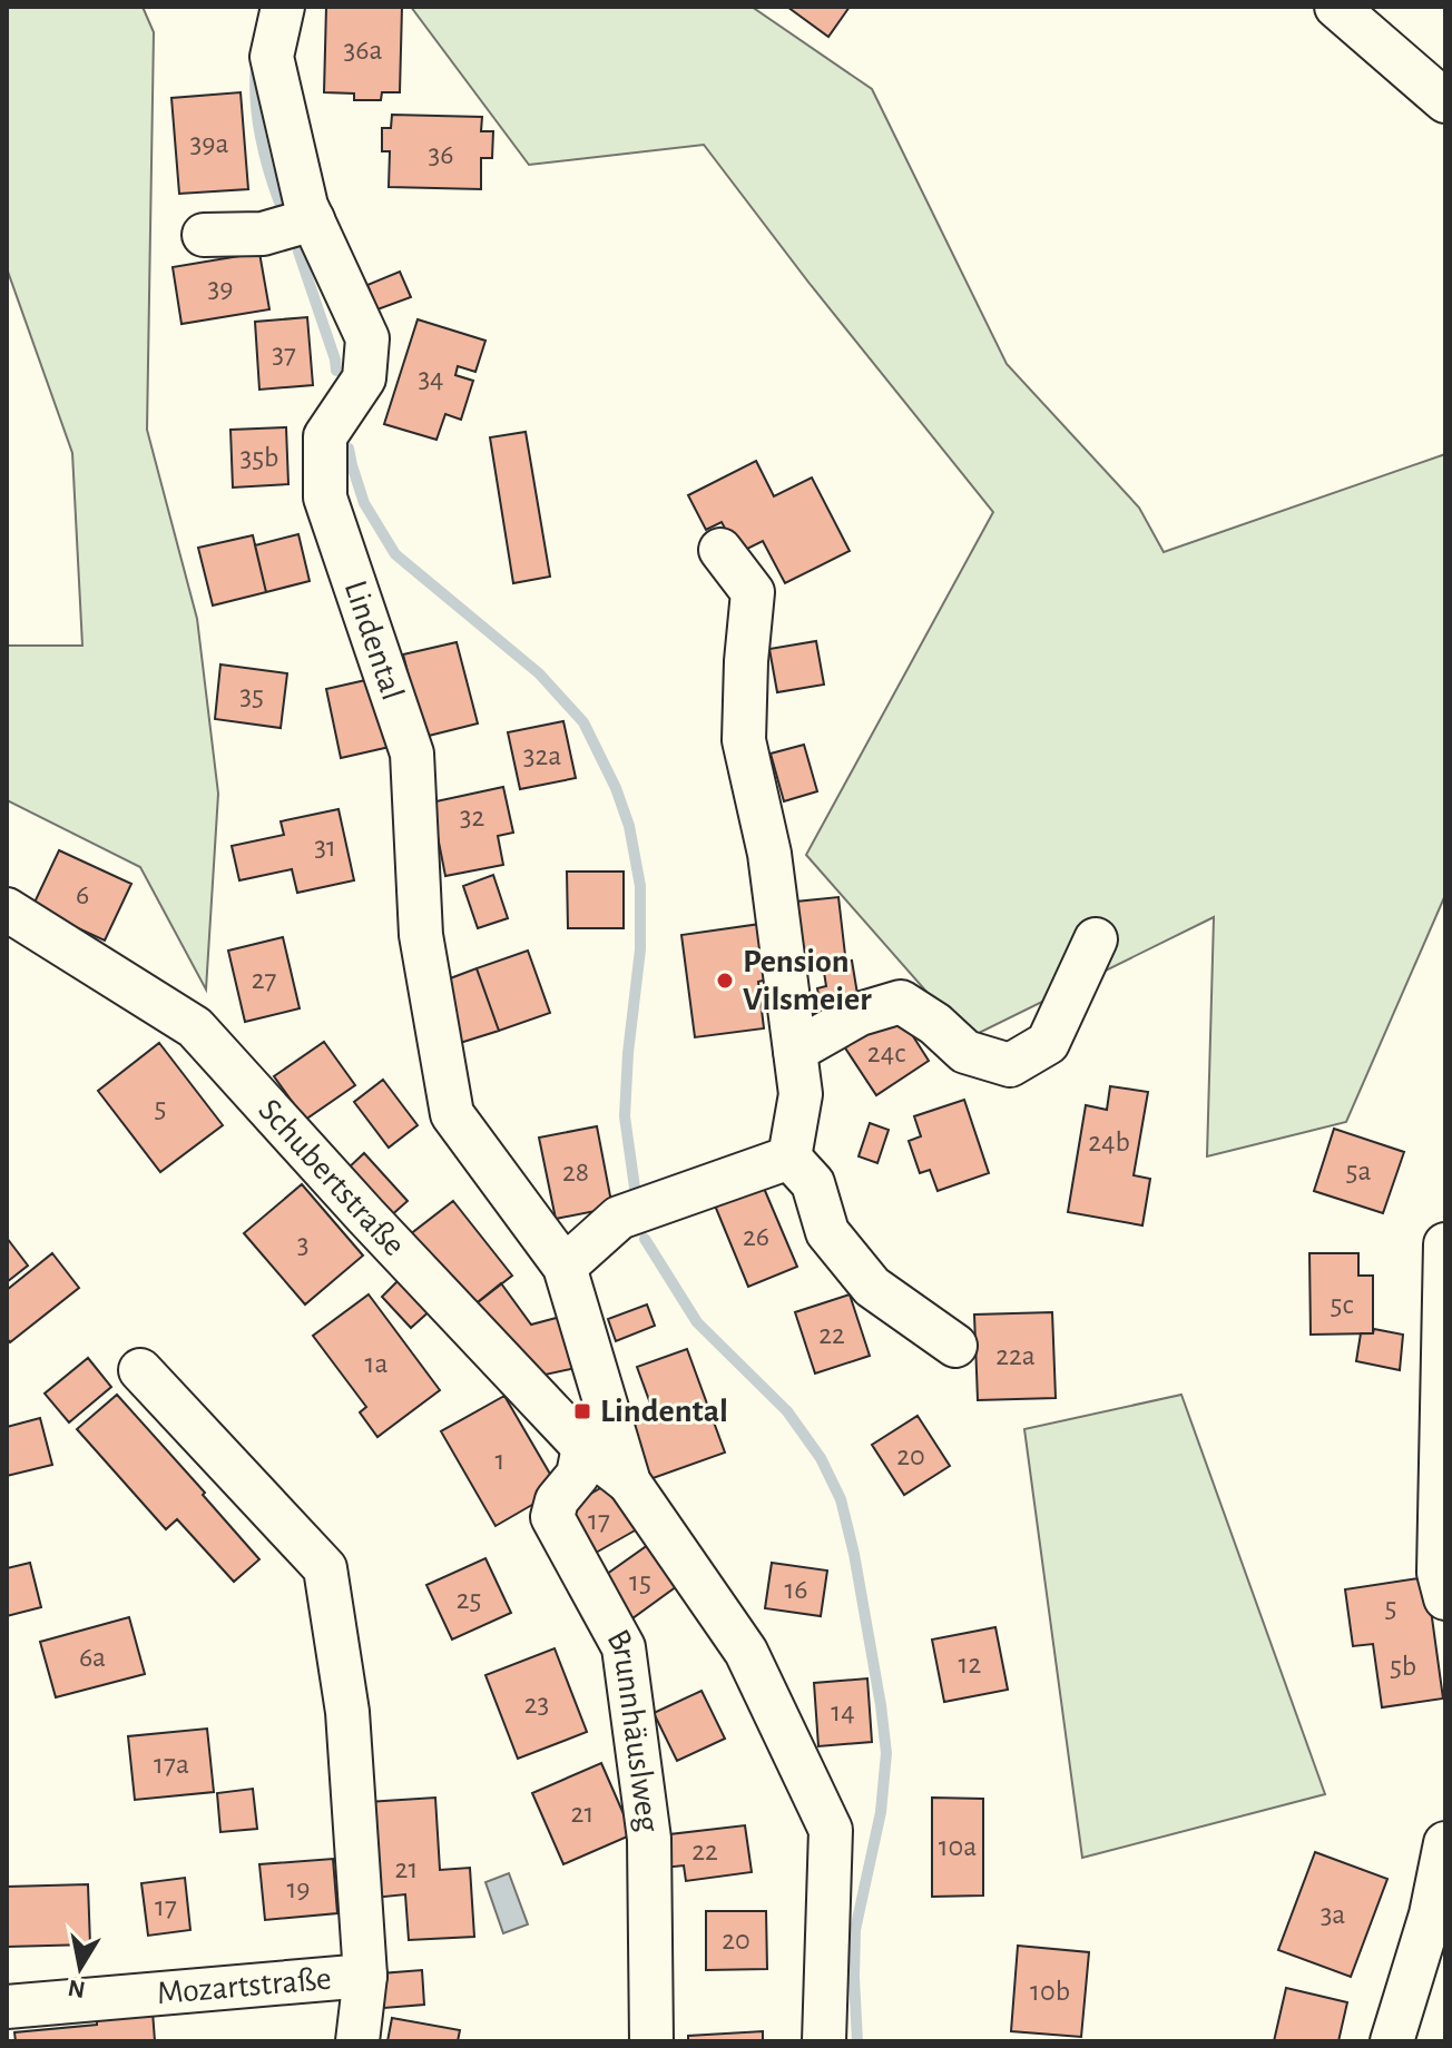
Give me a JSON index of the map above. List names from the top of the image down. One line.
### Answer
{"streets":{"street":["Lindental","Schubertstraße","Brunnhäuslweg","Mozartstraße"]},"crossings":[["Lindental","Schubertstraße"],["Schubertstraße","Brunnhäuslweg"]],"places":{"other":["Pension Vilsmeier"],"transit":["Lindental"]},"house_numbers":["36a","39a","36","39","37","34","35b","35","32a","32","31","6","27","24c","5","24b","5a","28","26","3","5c","22","22a","1a","20","1","17","15","16","25","5","6a","12","5b","23","14","17a","21","10a","22","21","19","17","3a","20","10b"],"north":"bottom"}
